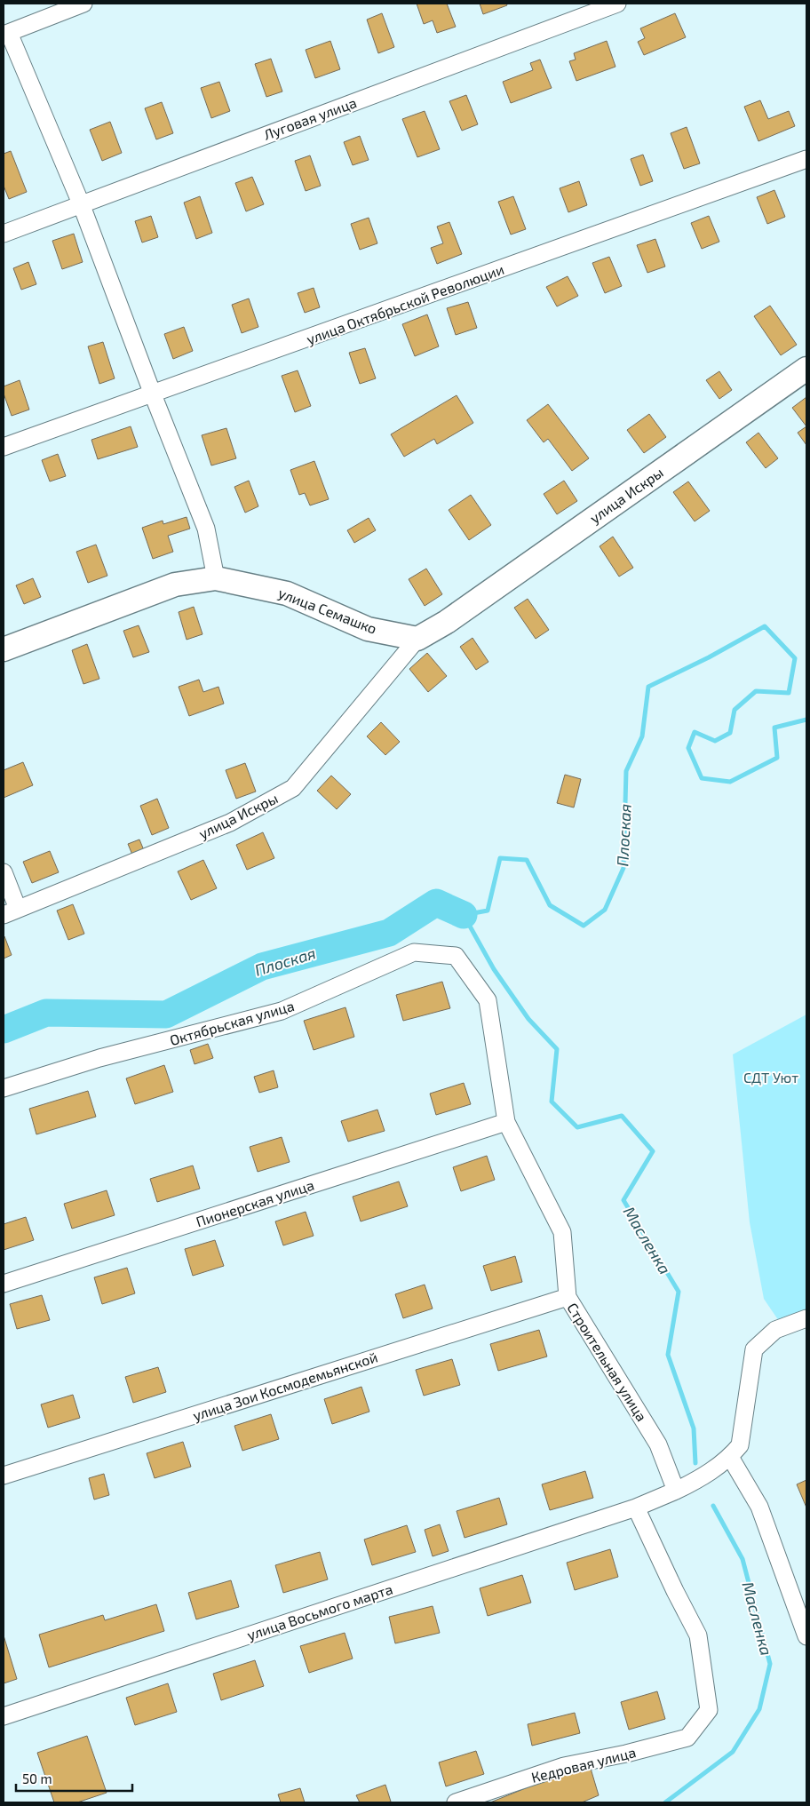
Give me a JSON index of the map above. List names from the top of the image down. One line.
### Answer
{"streets":{"main road":["улица Искры","улица Семашко"],"street":["Луговая улица","улица Октябрьской Революции","Октябрьская улица","Пионерская улица","Строительная улица","улица Зои Космодемьянской","улица Восьмого марта","Кедровая улица"]},"crossings":[["улица Искры","улица Семашко"],["Октябрьская улица","Строительная улица"],["Пионерская улица","Строительная улица"],["Строительная улица","улица Зои Космодемьянской"],["улица Восьмого марта","Кедровая улица"]],"water":["Плоская","Масленка"],"parks":["СДТ Уют"],"scale_bar":"50 m"}
